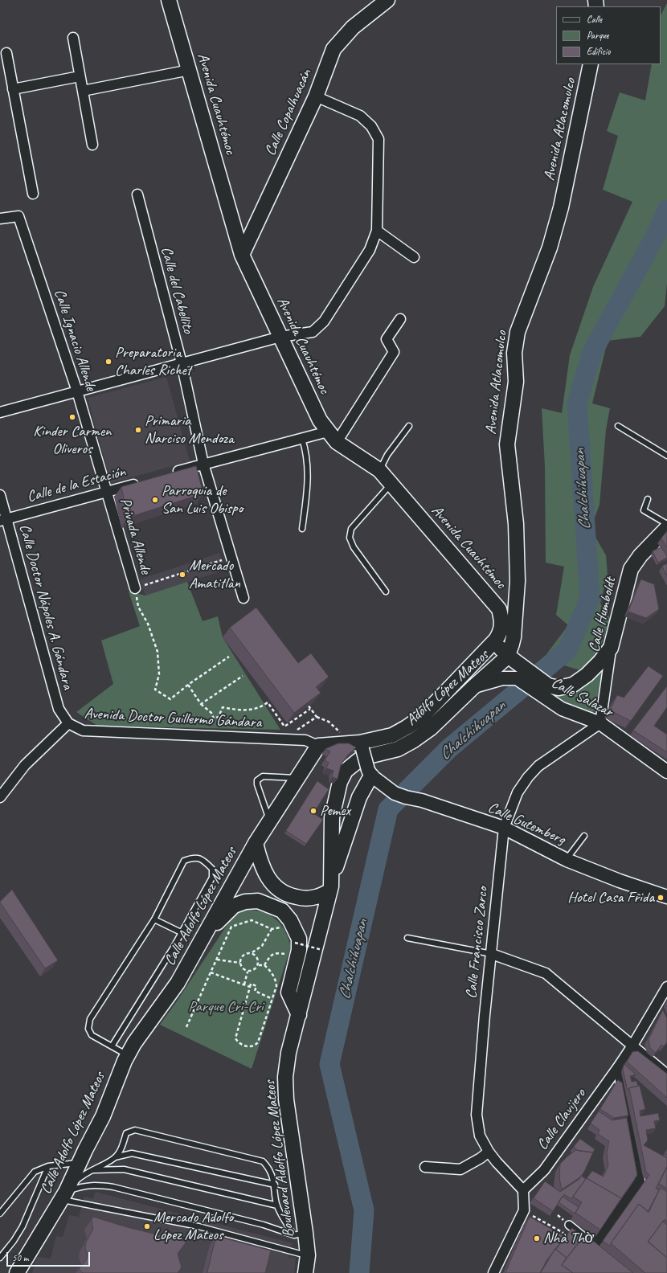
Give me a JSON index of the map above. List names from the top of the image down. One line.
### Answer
{"streets":{"main road":["Avenida Cuauhtémoc","Calle Copalhuacán","Avenida Atlacomulco","Calle Humboldt","Adolfo López Mateos","Calle Adolfo López Mateos","Boulevard Adolfo López Mateos"],"street":["Calle del Cabellito","Calle Ignacio Allende","Calle de la Estación","Privada Allende","Calle Doctor Nápoles A. Gándara","Calle Salazar","Avenida Doctor Guillermo Gándara","Calle Gutemberg","Calle Francisco Zarco","Calle Clavijero"]},"crossings":[["Avenida Cuauhtémoc","Calle Copalhuacán"],["Avenida Atlacomulco","Adolfo López Mateos"],["Calle Ignacio Allende","Calle de la Estación"],["Calle Ignacio Allende","Privada Allende"],["Calle de la Estación","Privada Allende"],["Calle de la Estación","Calle Doctor Nápoles A. Gándara"],["Calle Doctor Nápoles A. Gándara","Avenida Doctor Guillermo Gándara"],["Calle Humboldt","Calle Salazar"],["Calle Humboldt","Calle Francisco Zarco"],["Adolfo López Mateos","Calle Salazar"],["Adolfo López Mateos","Boulevard Adolfo López Mateos"],["Calle Salazar","Calle Francisco Zarco"],["Avenida Doctor Guillermo Gándara","Calle Adolfo López Mateos"],["Calle Gutemberg","Calle Francisco Zarco"],["Calle Francisco Zarco","Calle Clavijero"]],"water":["Chalchihuapan"],"parks":["Parque Cri-Cri"],"places":["Preparatoria Charles Richet","Kinder Carmen Oliveros","Primaria Narciso Mendoza","Parroquia de San Luis Obispo","Mercado Amatitlan","Pemex","Hotel Casa Frida","Mercado Adolfo López Mateos","Nhà Thờ"],"legend":["Calle","Parque","Edificio"],"scale_bar":"50 m"}
